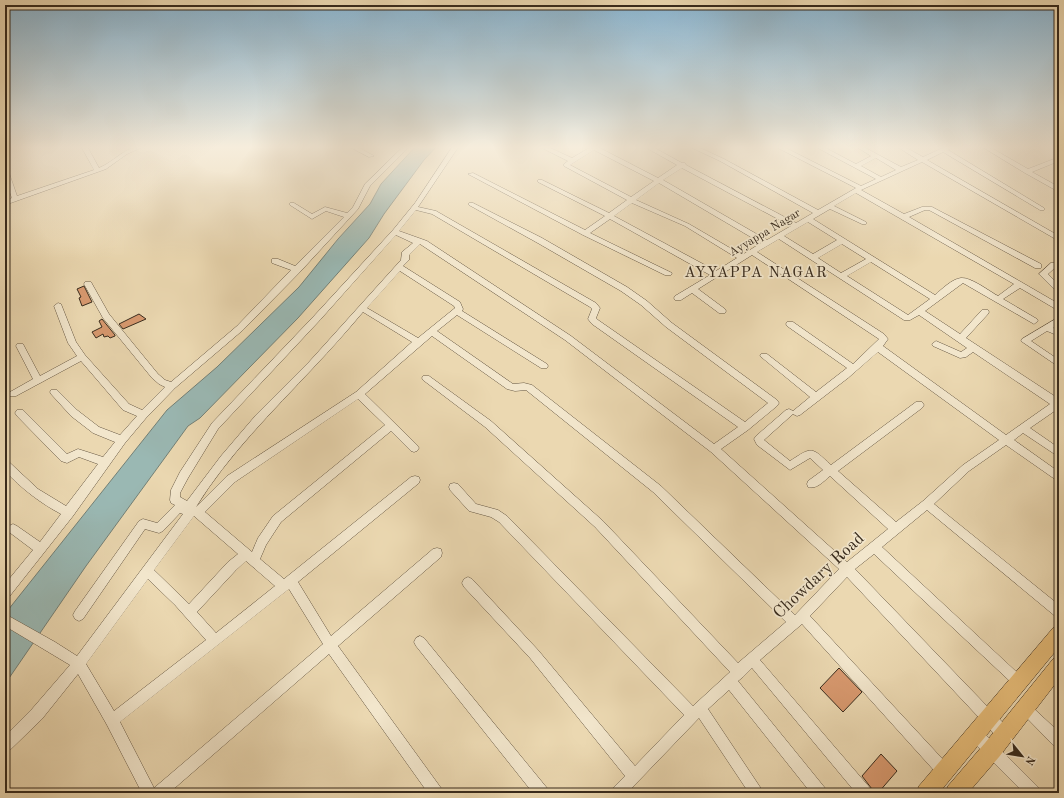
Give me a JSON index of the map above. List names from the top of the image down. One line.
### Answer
{"streets":{"street":["Ayyappa Nagar","Chowdary Road"]},"districts":["AYYAPPA NAGAR"],"north":"bottom right"}
